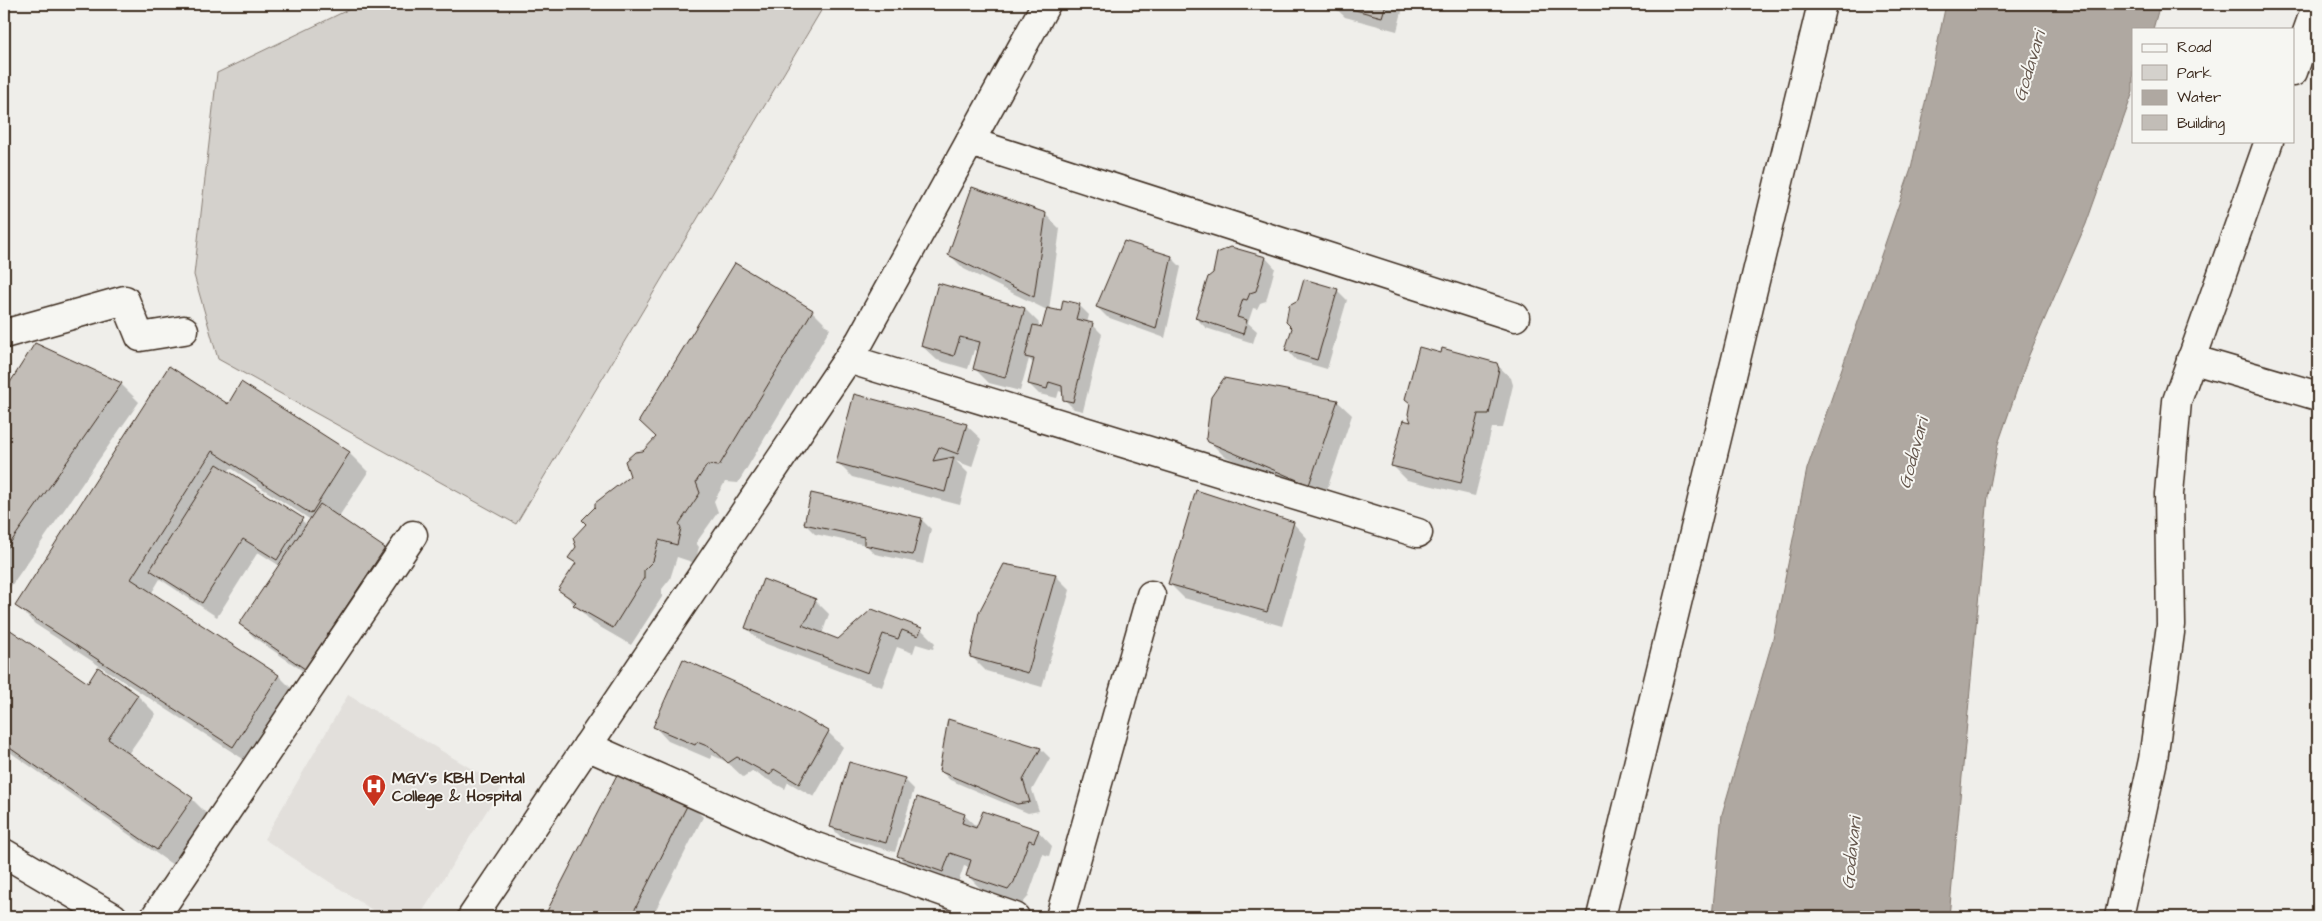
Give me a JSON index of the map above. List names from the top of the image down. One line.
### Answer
{"water":["Godavari"],"places":{"hospital":["MGV's KBH Dental College & Hospital"]},"legend":["Road","Park","Water","Building"]}
